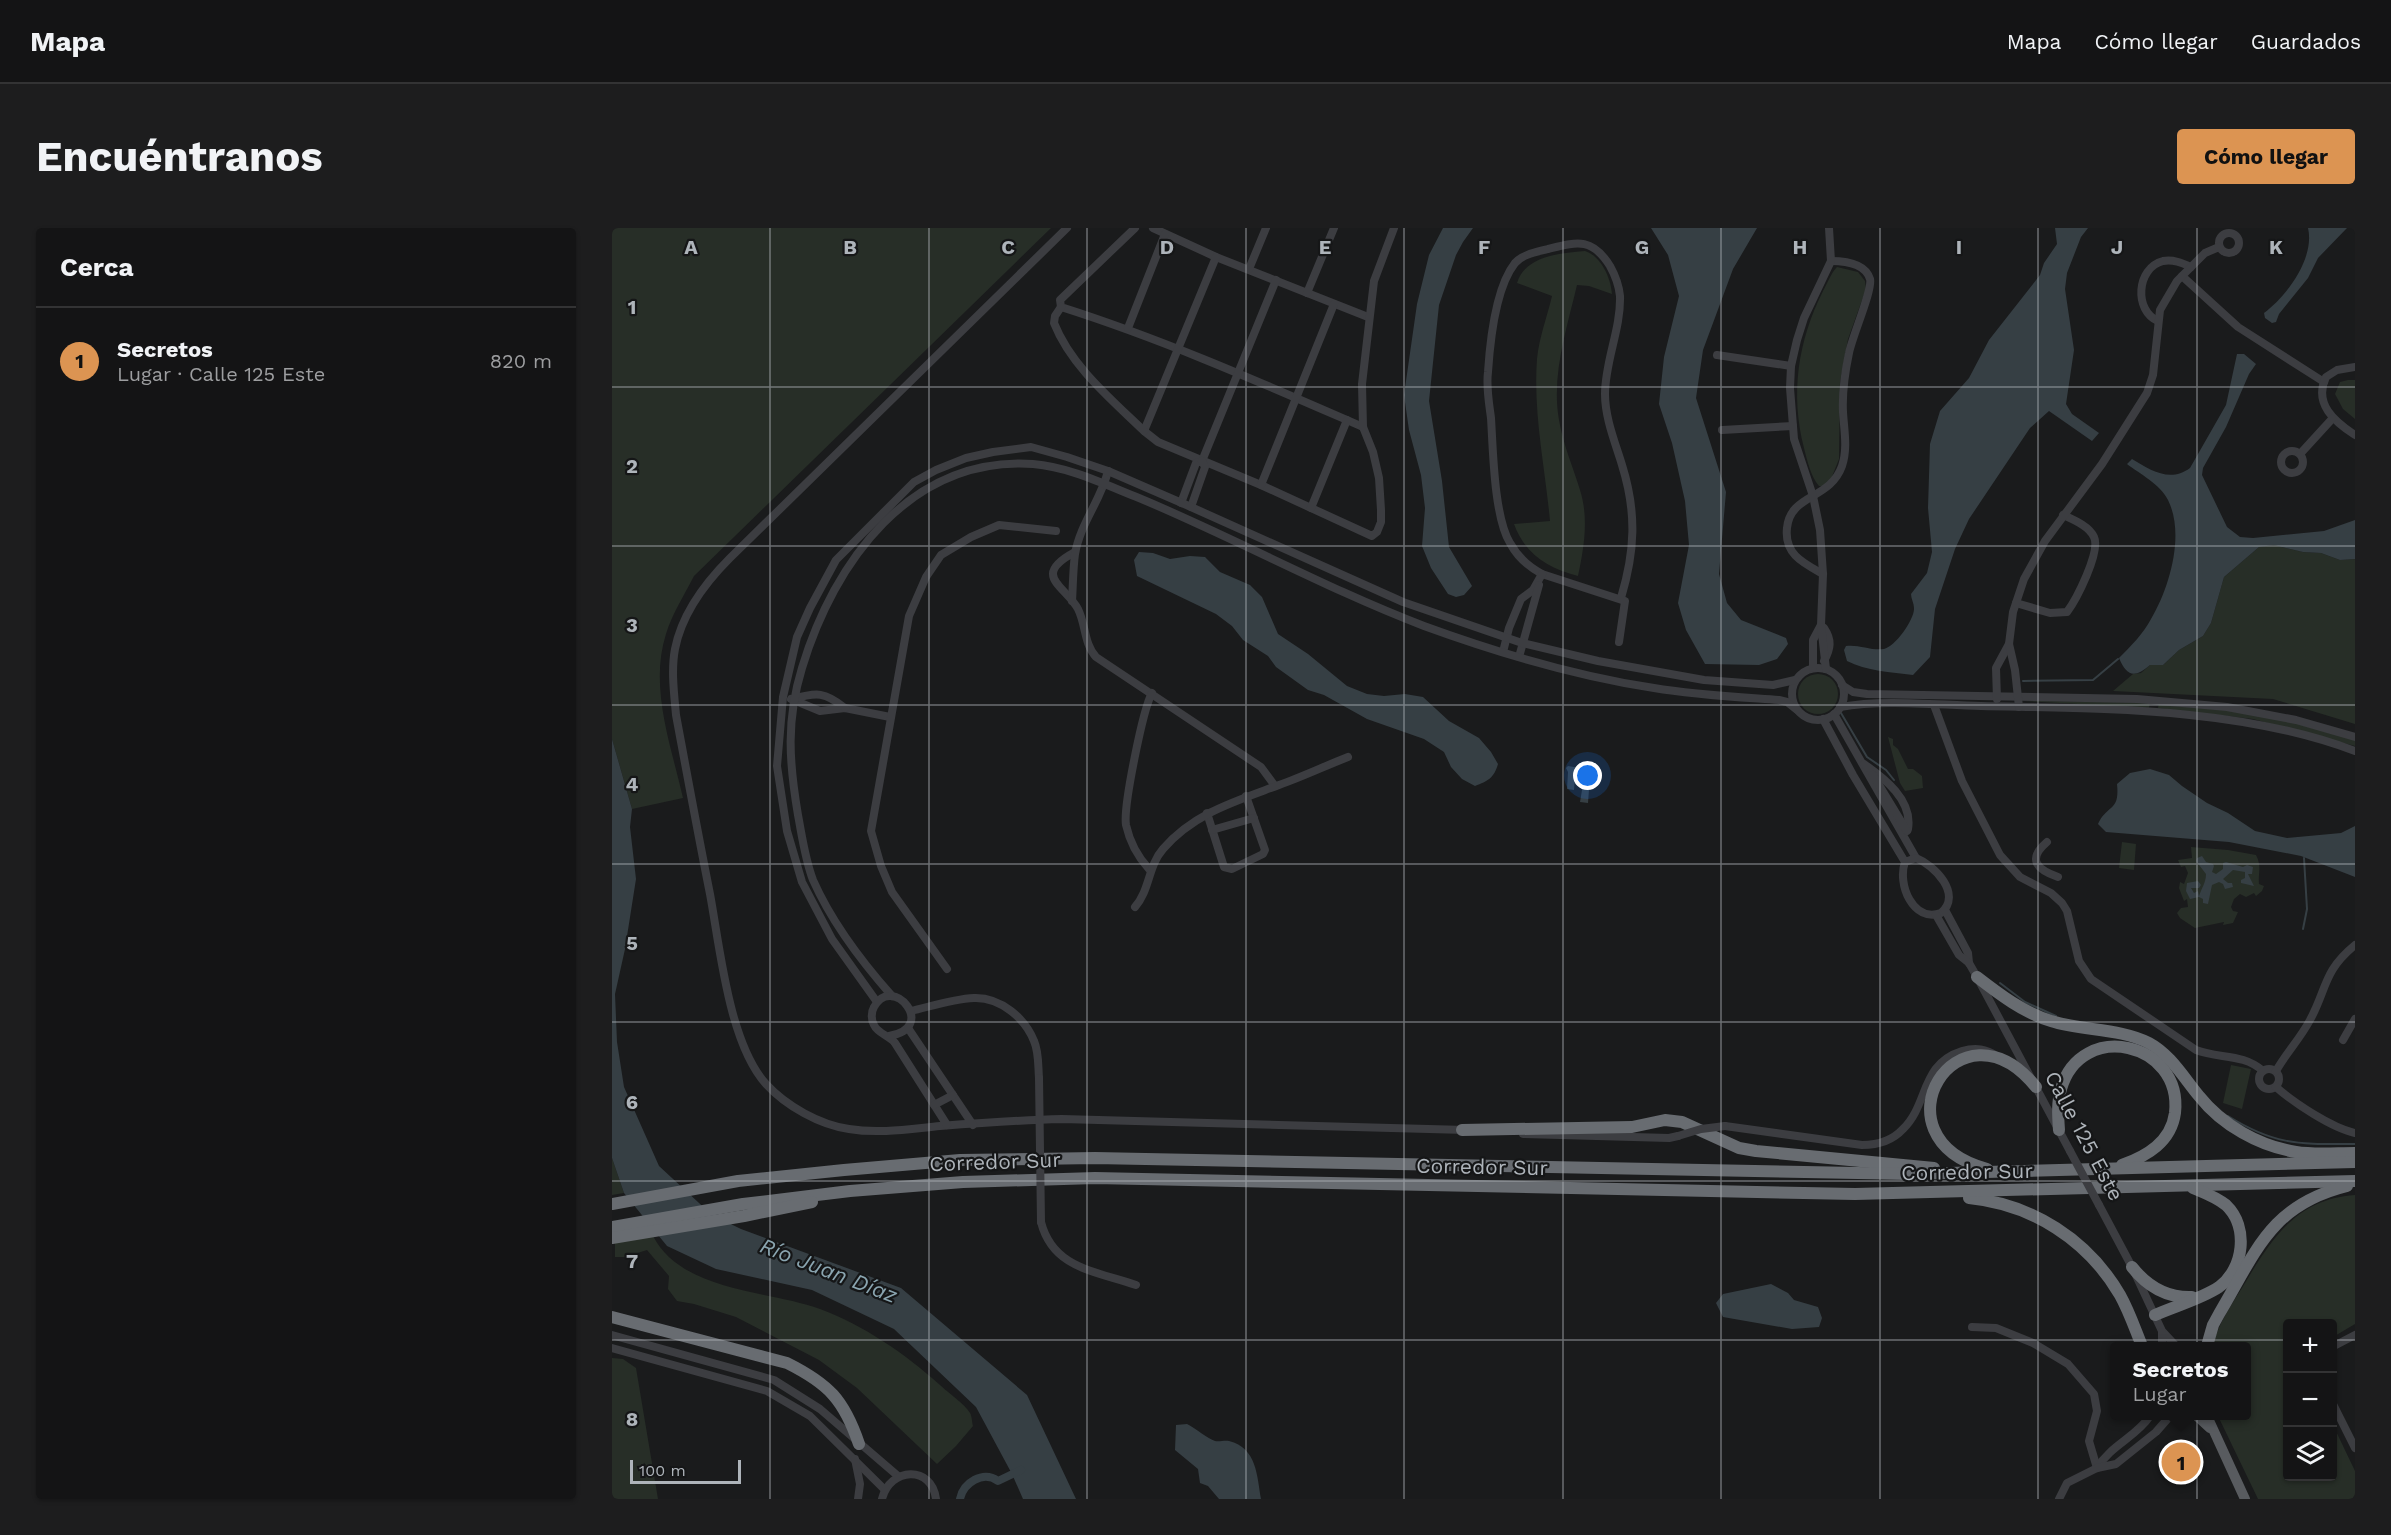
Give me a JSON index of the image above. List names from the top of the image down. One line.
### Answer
{"streets":{"highway":["Corredor Sur"],"street":["Calle 125 Este"]},"water":["Río Juan Díaz"],"scale_bar":"100 m","page":{"header":"Mapa","nav":["Mapa","Cómo llegar","Guardados"],"buttons":"Cómo llegar","title":"Encuéntranos","heading":"Cerca","list":[{"mark":"1","name":"Secretos","note":"Lugar · Calle 125 Este","value":"820 m"}],"map_buttons":["+","−"],"popup":["Secretos","Lugar"],"pins":"1","scale":"100 m"},"grid":{"columns":["A","B","C","D","E","F","G","H","I","J","K"],"rows":["1","2","3","4","5","6","7","8"]}}
